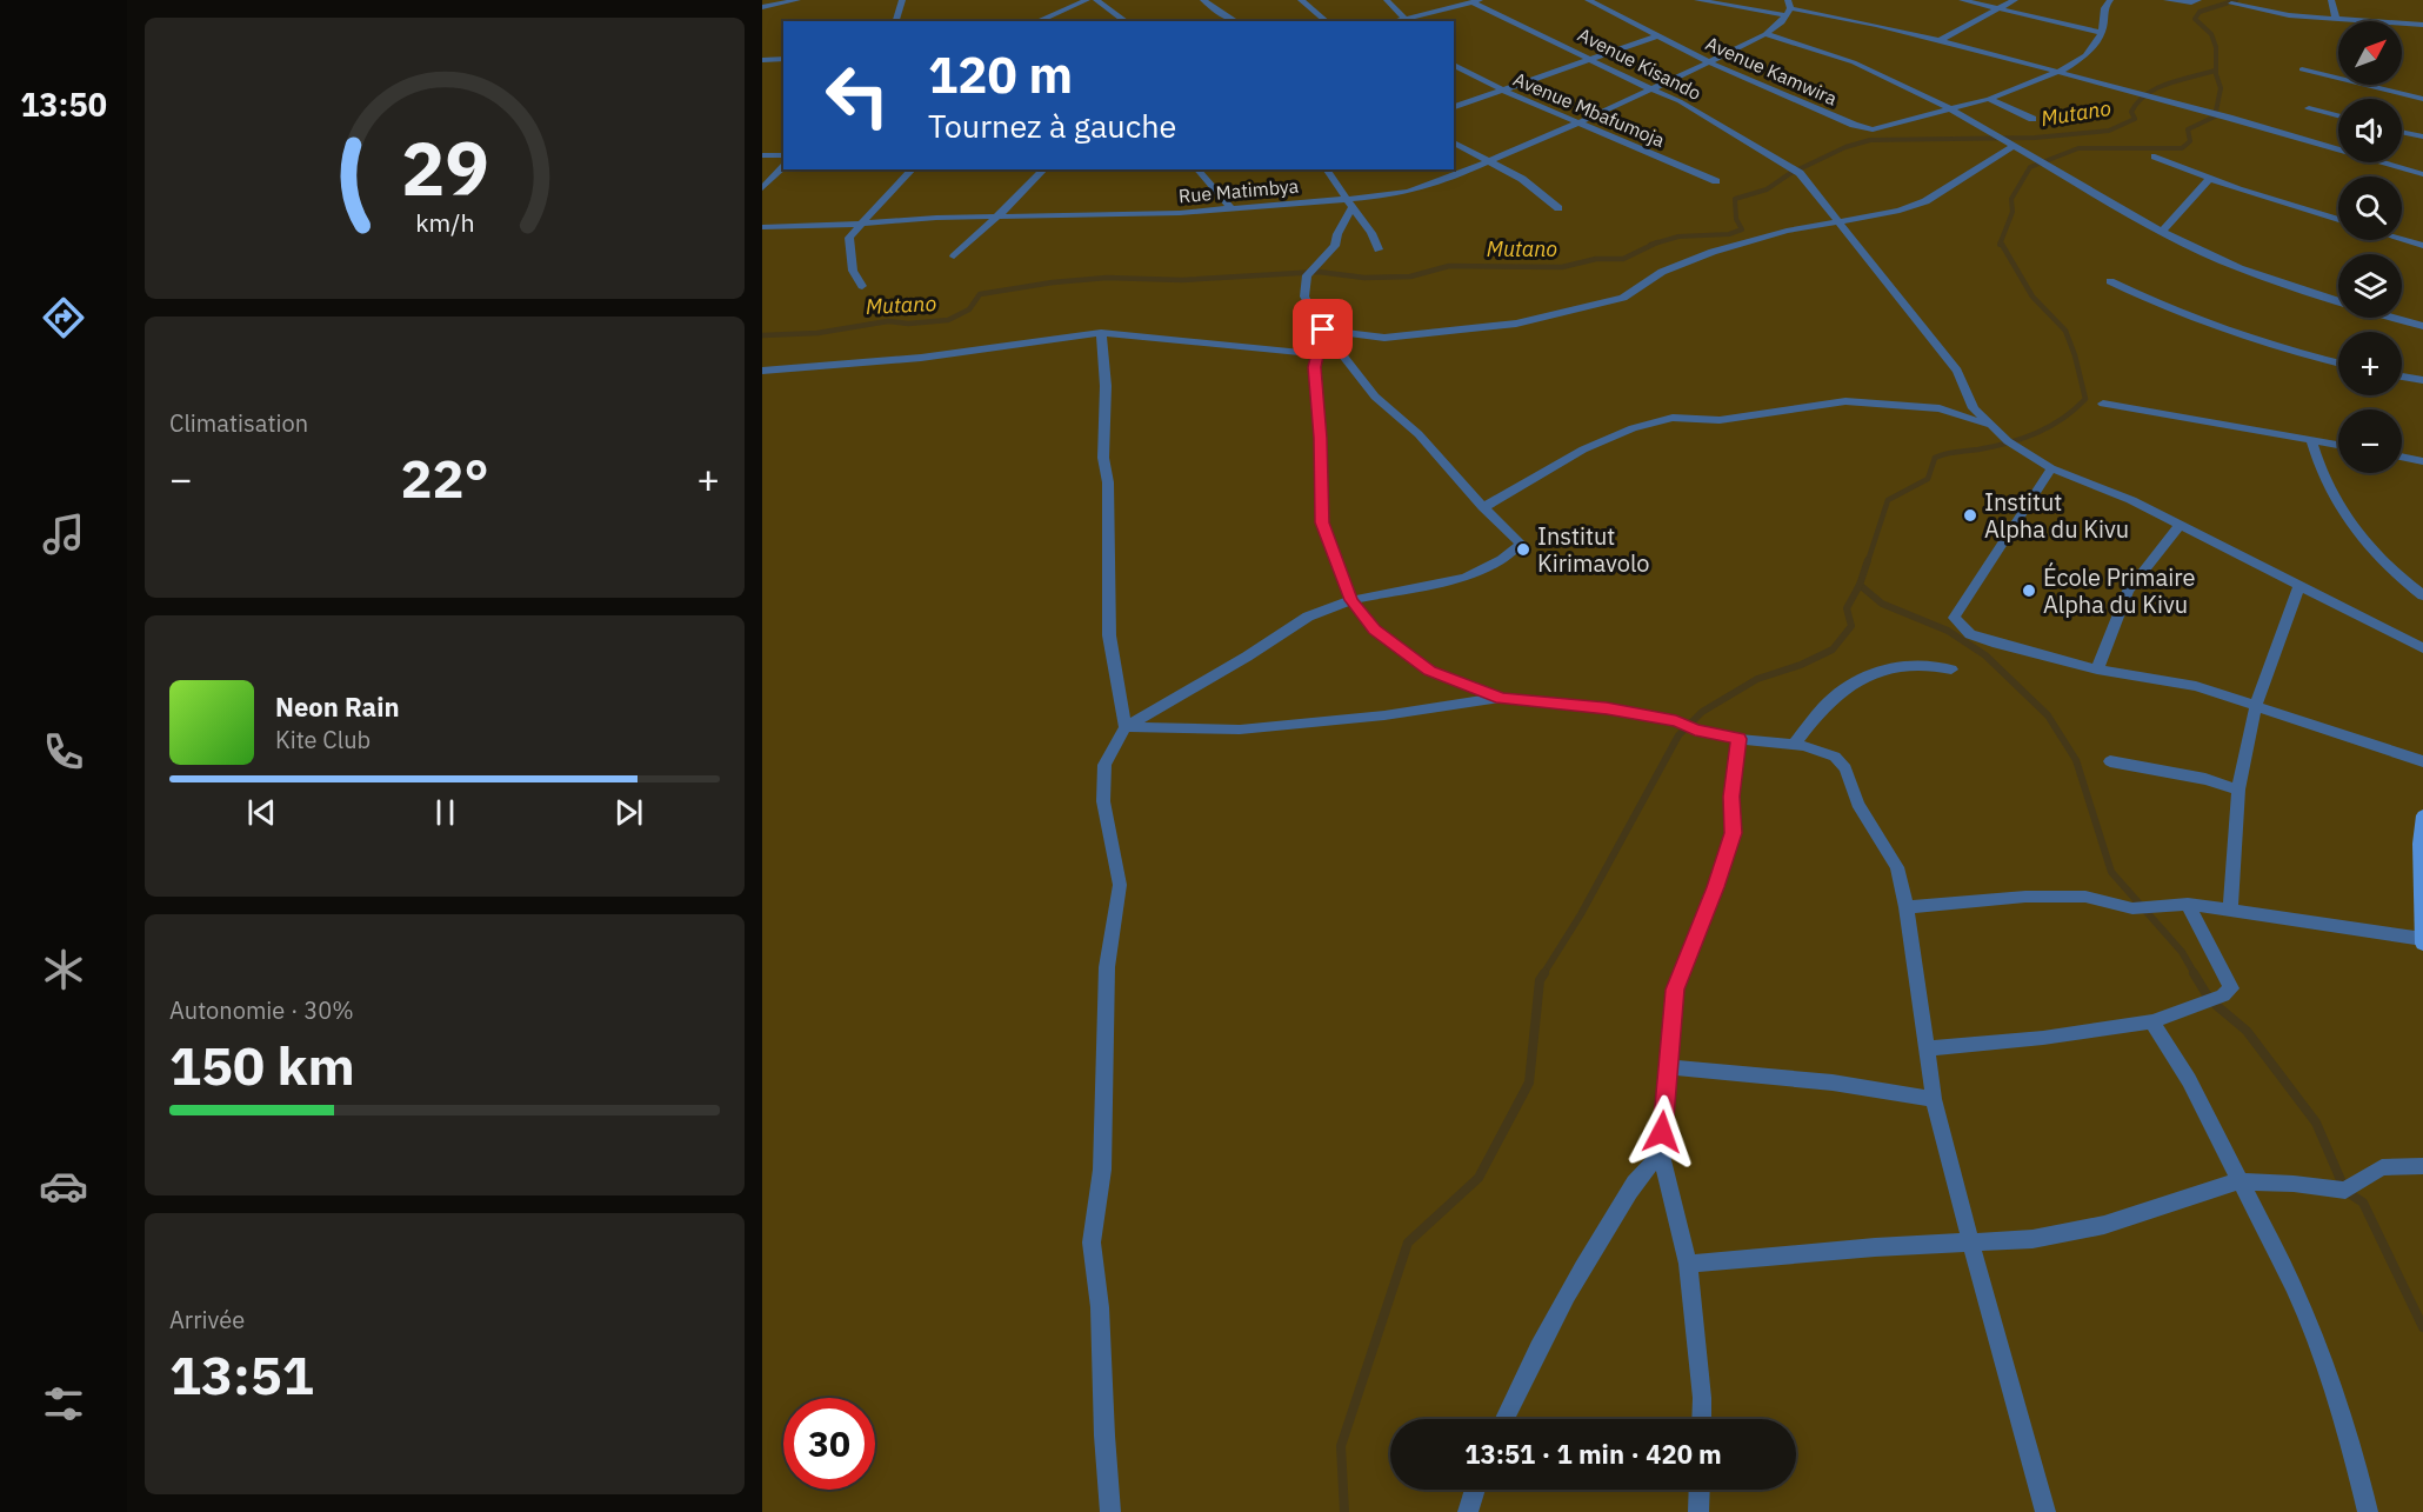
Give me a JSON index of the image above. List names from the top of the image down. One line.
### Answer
{"streets":{"street":["Avenue Kisando","Avenue Kamwira","Avenue Mbafumoja","Rue Matimbya"]},"crossings":[["Avenue Kisando","Rue Matimbya"],["Avenue Kamwira","Rue Matimbya"],["Avenue Mbafumoja","Rue Matimbya"]],"water":["Mutano"],"places":["Institut Alpha du Kivu","Institut Kirimavolo","École Primaire Alpha du Kivu"],"north":"top right","page":{"tabs":"13:50","map_buttons":["+","−"],"turn":["120 m","Tournez à gauche"],"tile":["Climatisation",["Autonomie · 30%","150 km"],["Arrivée","13:51"]],"heat":["−","22°","+"],"song":["Neon Rain","Kite Club"],"limit":"30","trip":"13:51 · 1 min · 420 m","gauge":["29","km/h"]}}
